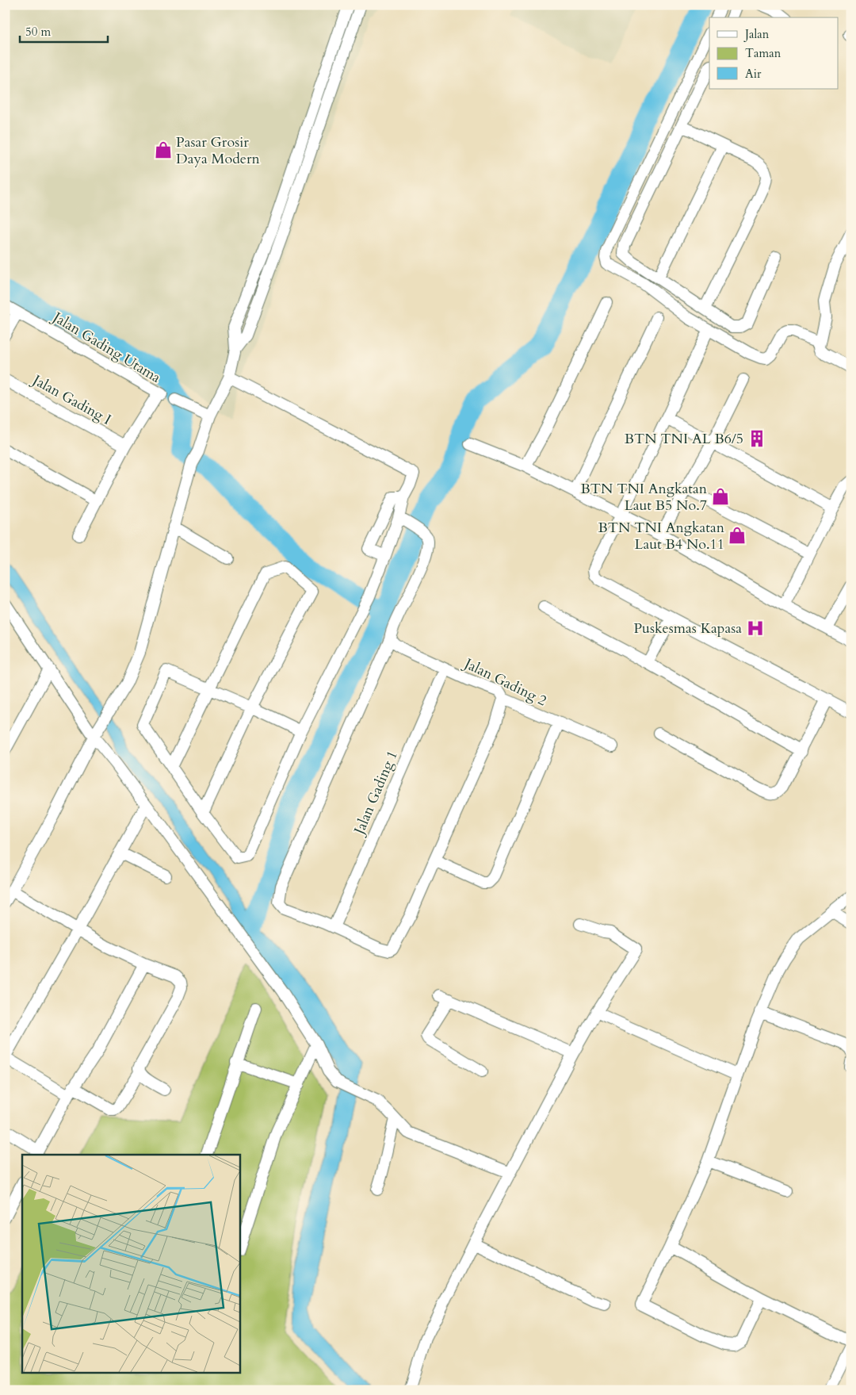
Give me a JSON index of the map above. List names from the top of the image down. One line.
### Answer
{"streets":{"street":["Jalan Gading Utama","Jalan Gading I","Jalan Gading 2","Jalan Gading 1"]},"crossings":[["Jalan Gading Utama","Jalan Gading I"],["Jalan Gading 2","Jalan Gading 1"]],"places":{"shop":["Pasar Grosir Daya Modern","BTN TNI Angkatan Laut B5 No.7","BTN TNI Angkatan Laut B4 No.11"],"building":["BTN TNI AL B6/5"],"hospital":["Puskesmas Kapasa"]},"legend":["Jalan","Taman","Air"],"scale_bar":"50 m"}
